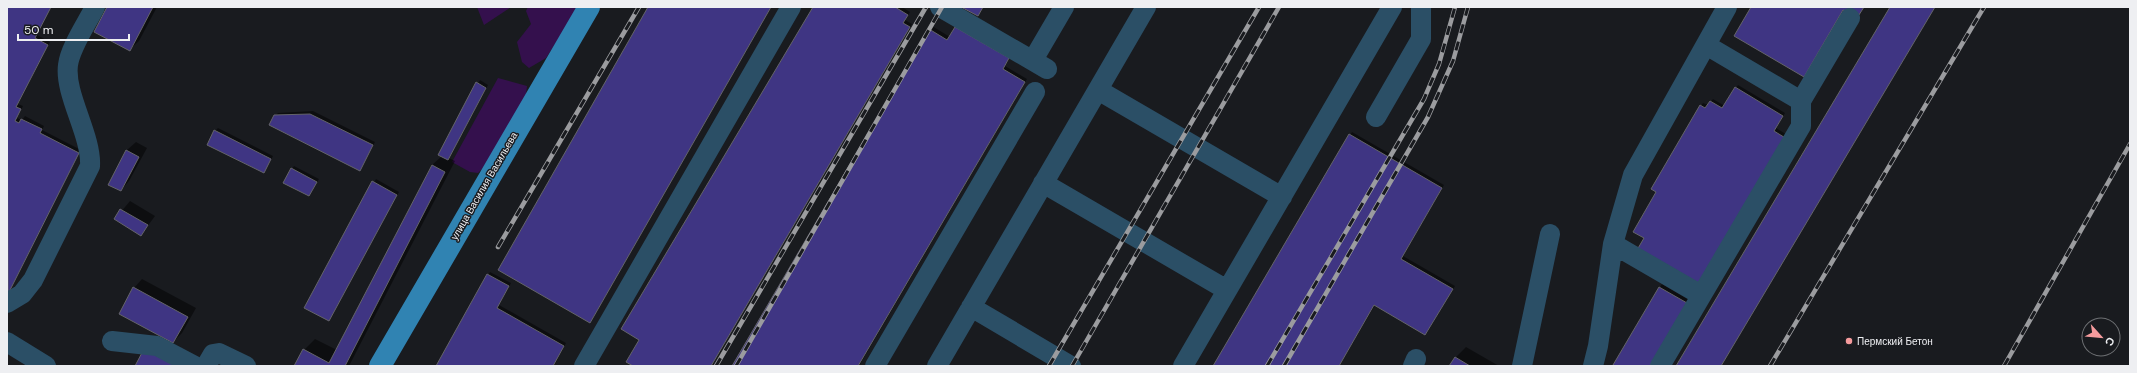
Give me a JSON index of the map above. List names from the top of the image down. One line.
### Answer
{"streets":{"main road":["улица Василия Васильева"]},"places":["Пермский Бетон"],"scale_bar":"50 m","north":"bottom right"}
